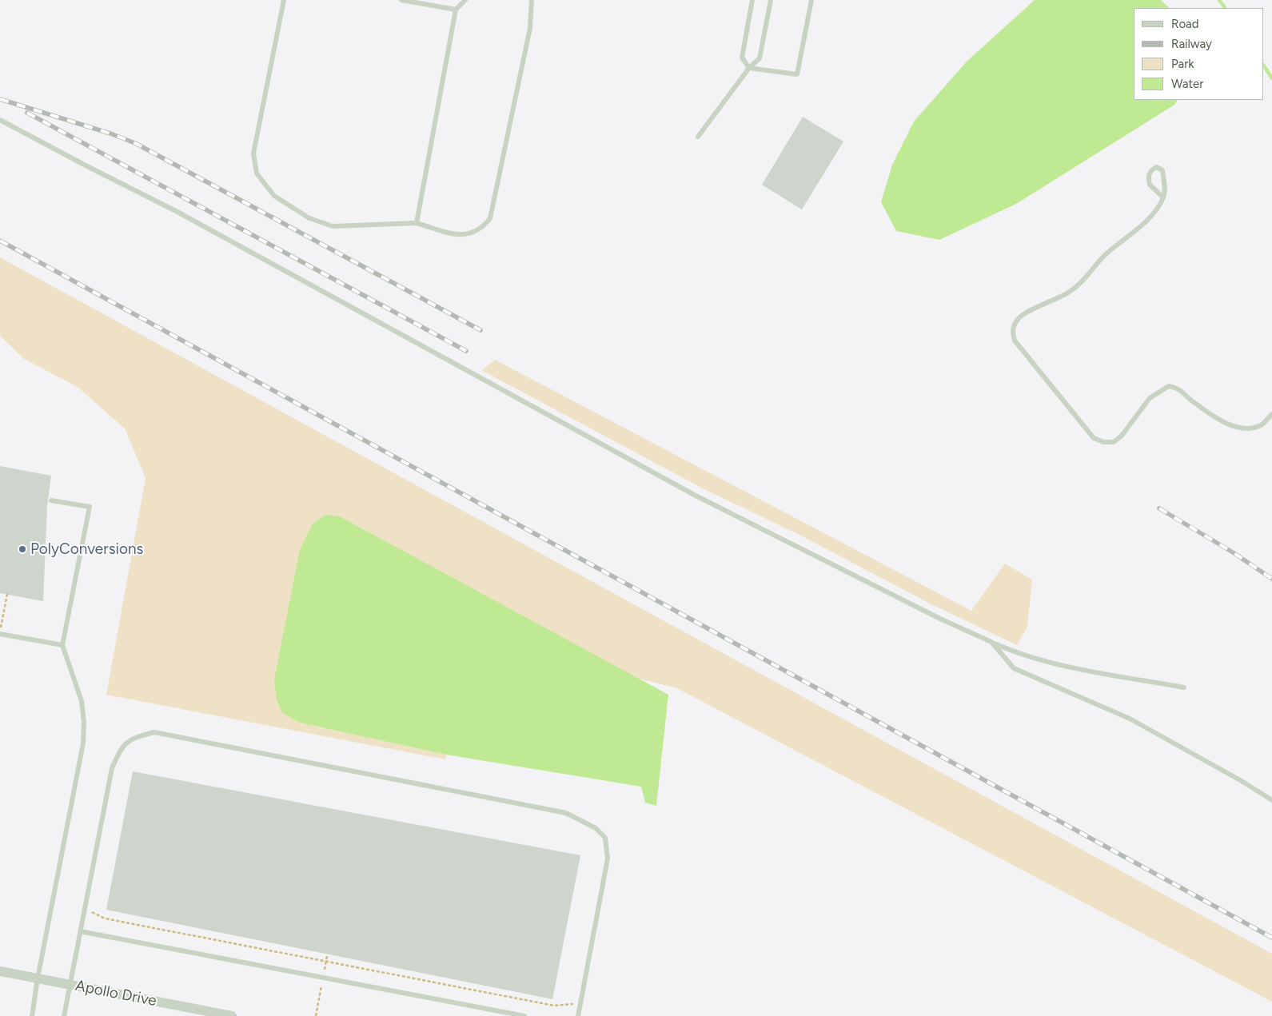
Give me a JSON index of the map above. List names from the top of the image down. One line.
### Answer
{"streets":{"street":["Apollo Drive"]},"places":["PolyConversions"],"legend":["Road","Railway","Park","Water"]}
